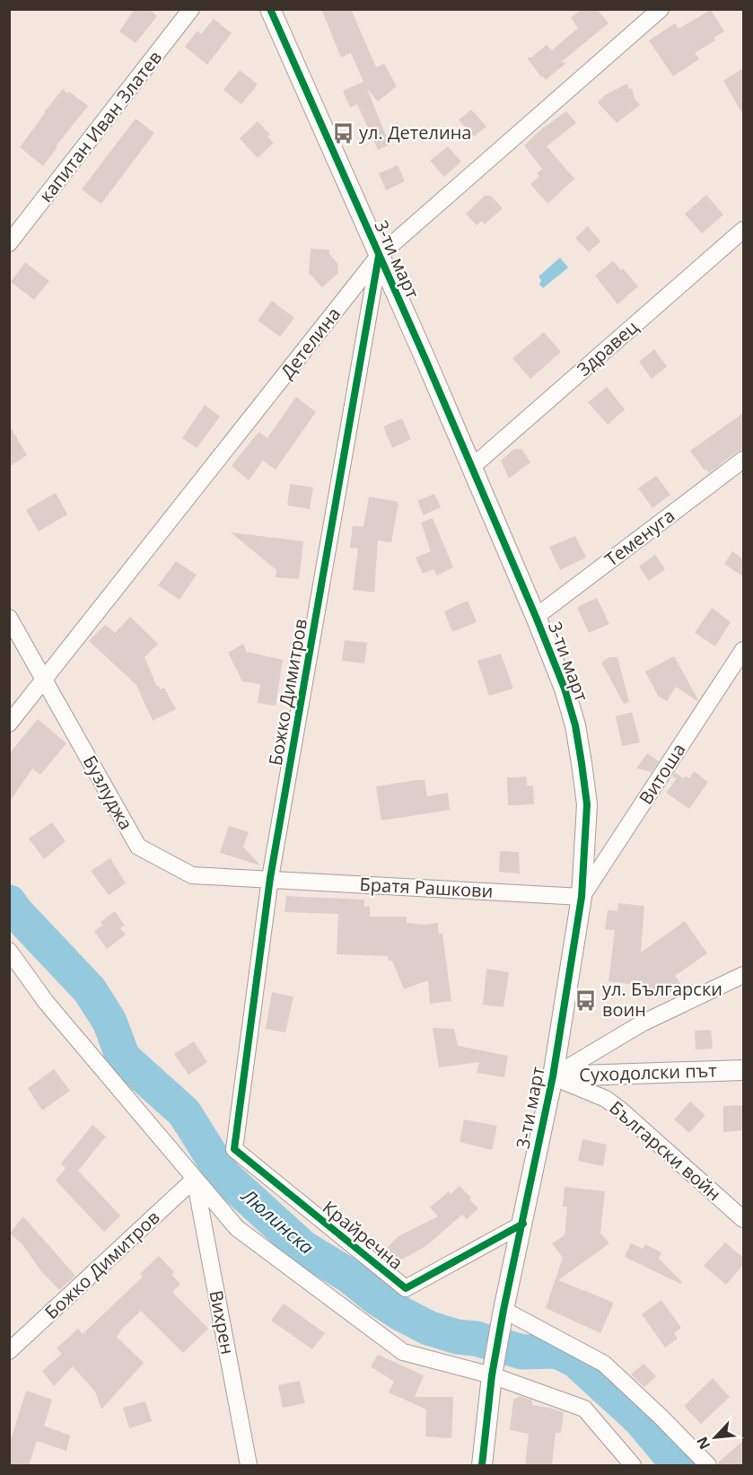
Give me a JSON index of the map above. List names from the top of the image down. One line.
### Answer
{"streets":{"street":["капитан Иван Златев","3-ти март","Детелина","Здравец","Теменуга","Божко Димитров","Витоша","Бузлуджа","Братя Рашкови","Суходолски път","Български войн","Крайречна","Вихрен"]},"crossings":[["3-ти март","Детелина"],["3-ти март","Здравец"],["3-ти март","Теменуга"],["3-ти март","Божко Димитров"],["3-ти март","Витоша"],["3-ти март","Братя Рашкови"],["3-ти март","Суходолски път"],["3-ти март","Български войн"],["3-ти март","Крайречна"],["Детелина","Божко Димитров"],["Детелина","Бузлуджа"],["Божко Димитров","Бузлуджа"],["Божко Димитров","Братя Рашкови"],["Божко Димитров","Крайречна"],["Божко Димитров","Вихрен"],["Витоша","Братя Рашкови"],["Бузлуджа","Братя Рашкови"],["Суходолски път","Български войн"]],"water":["Люлинска"],"places":{"bus stop":["ул. Детелина","ул. Български воин"]},"north":"bottom left"}
